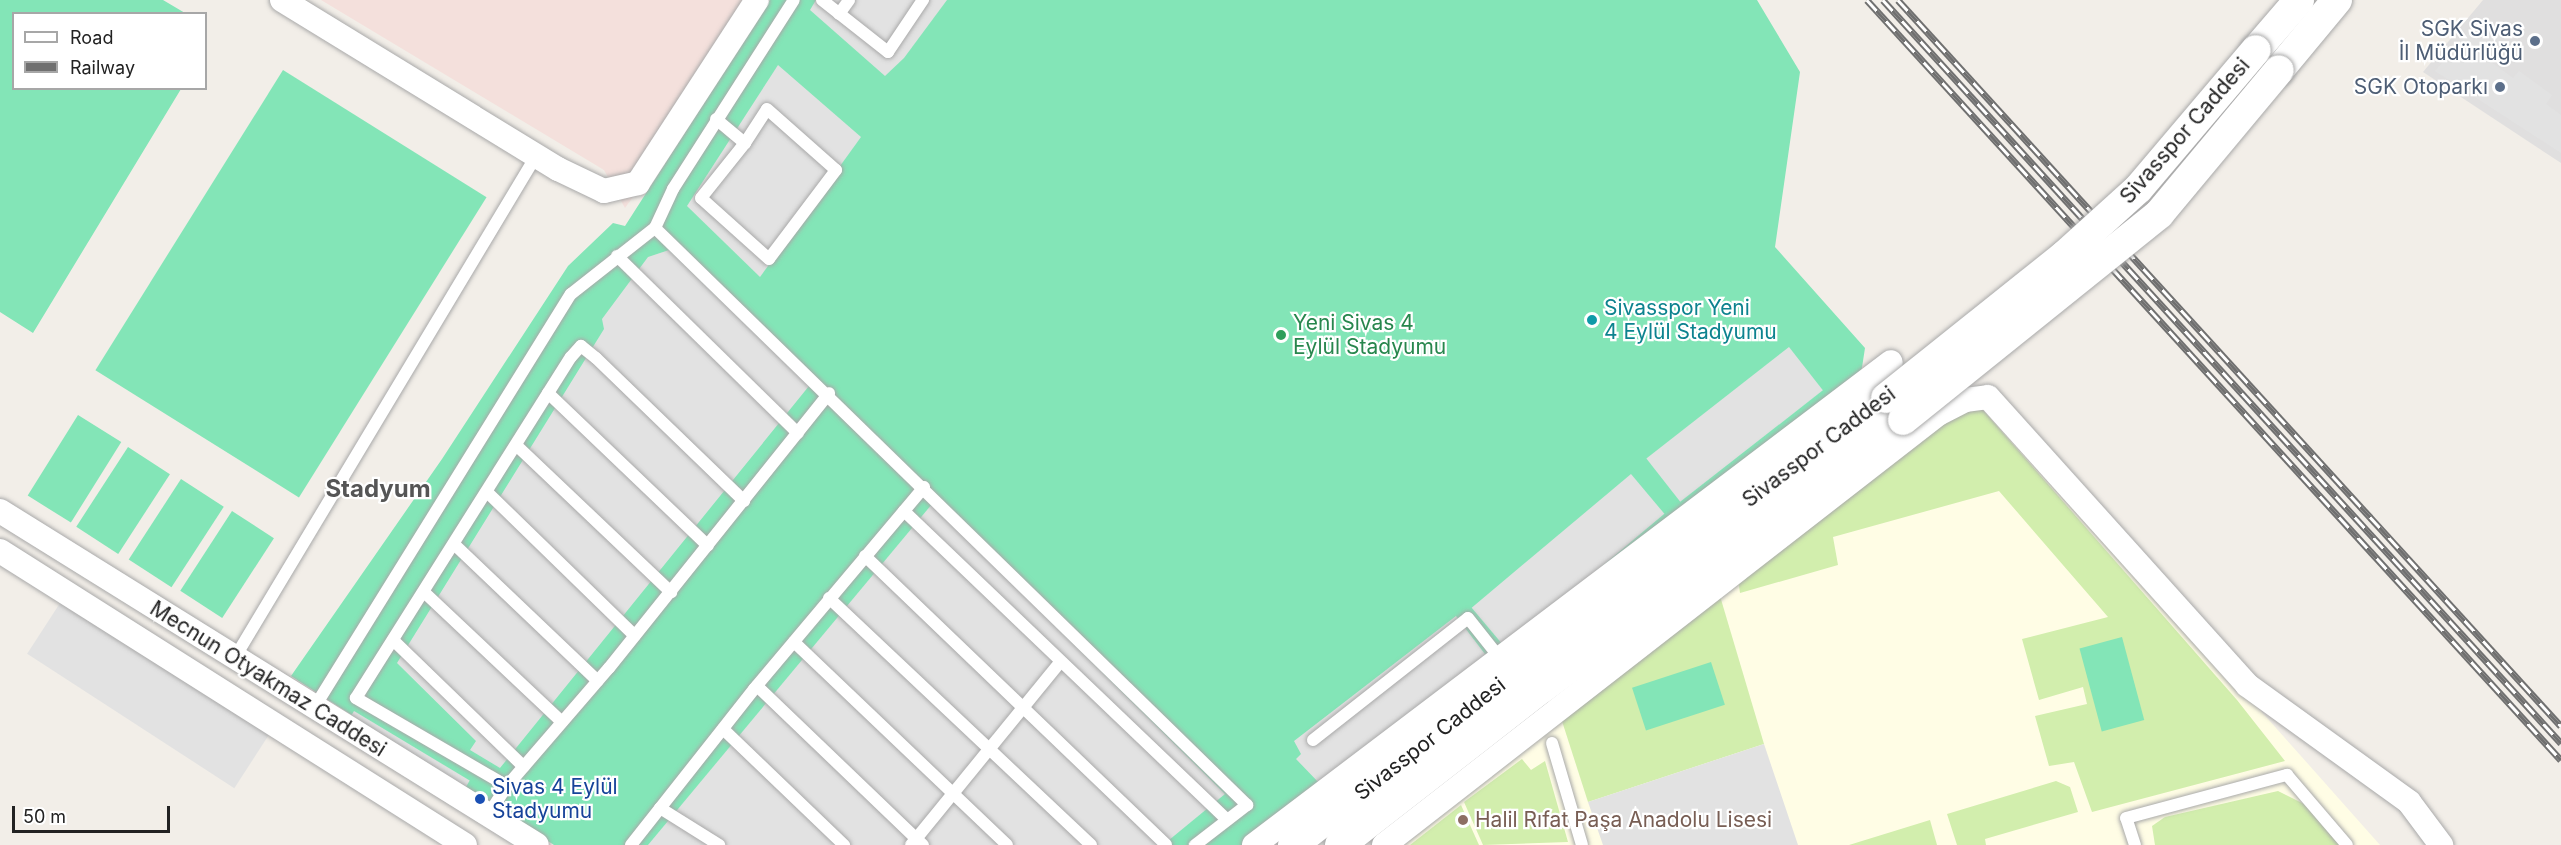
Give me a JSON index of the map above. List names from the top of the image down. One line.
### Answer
{"streets":{"street":["Sivasspor Caddesi","Mecnun Otyakmaz Caddesi"]},"districts":["Stadyum"],"places":["SGK Sivas İl Müdürlüğü","SGK Otoparkı","Sivasspor Yeni 4 Eylül Stadyumu","Yeni Sivas 4 Eylül Stadyumu","Sivas 4 Eylül Stadyumu","Halil Rıfat Paşa Anadolu Lisesi"],"legend":["Road","Railway"],"scale_bar":"50 m"}
